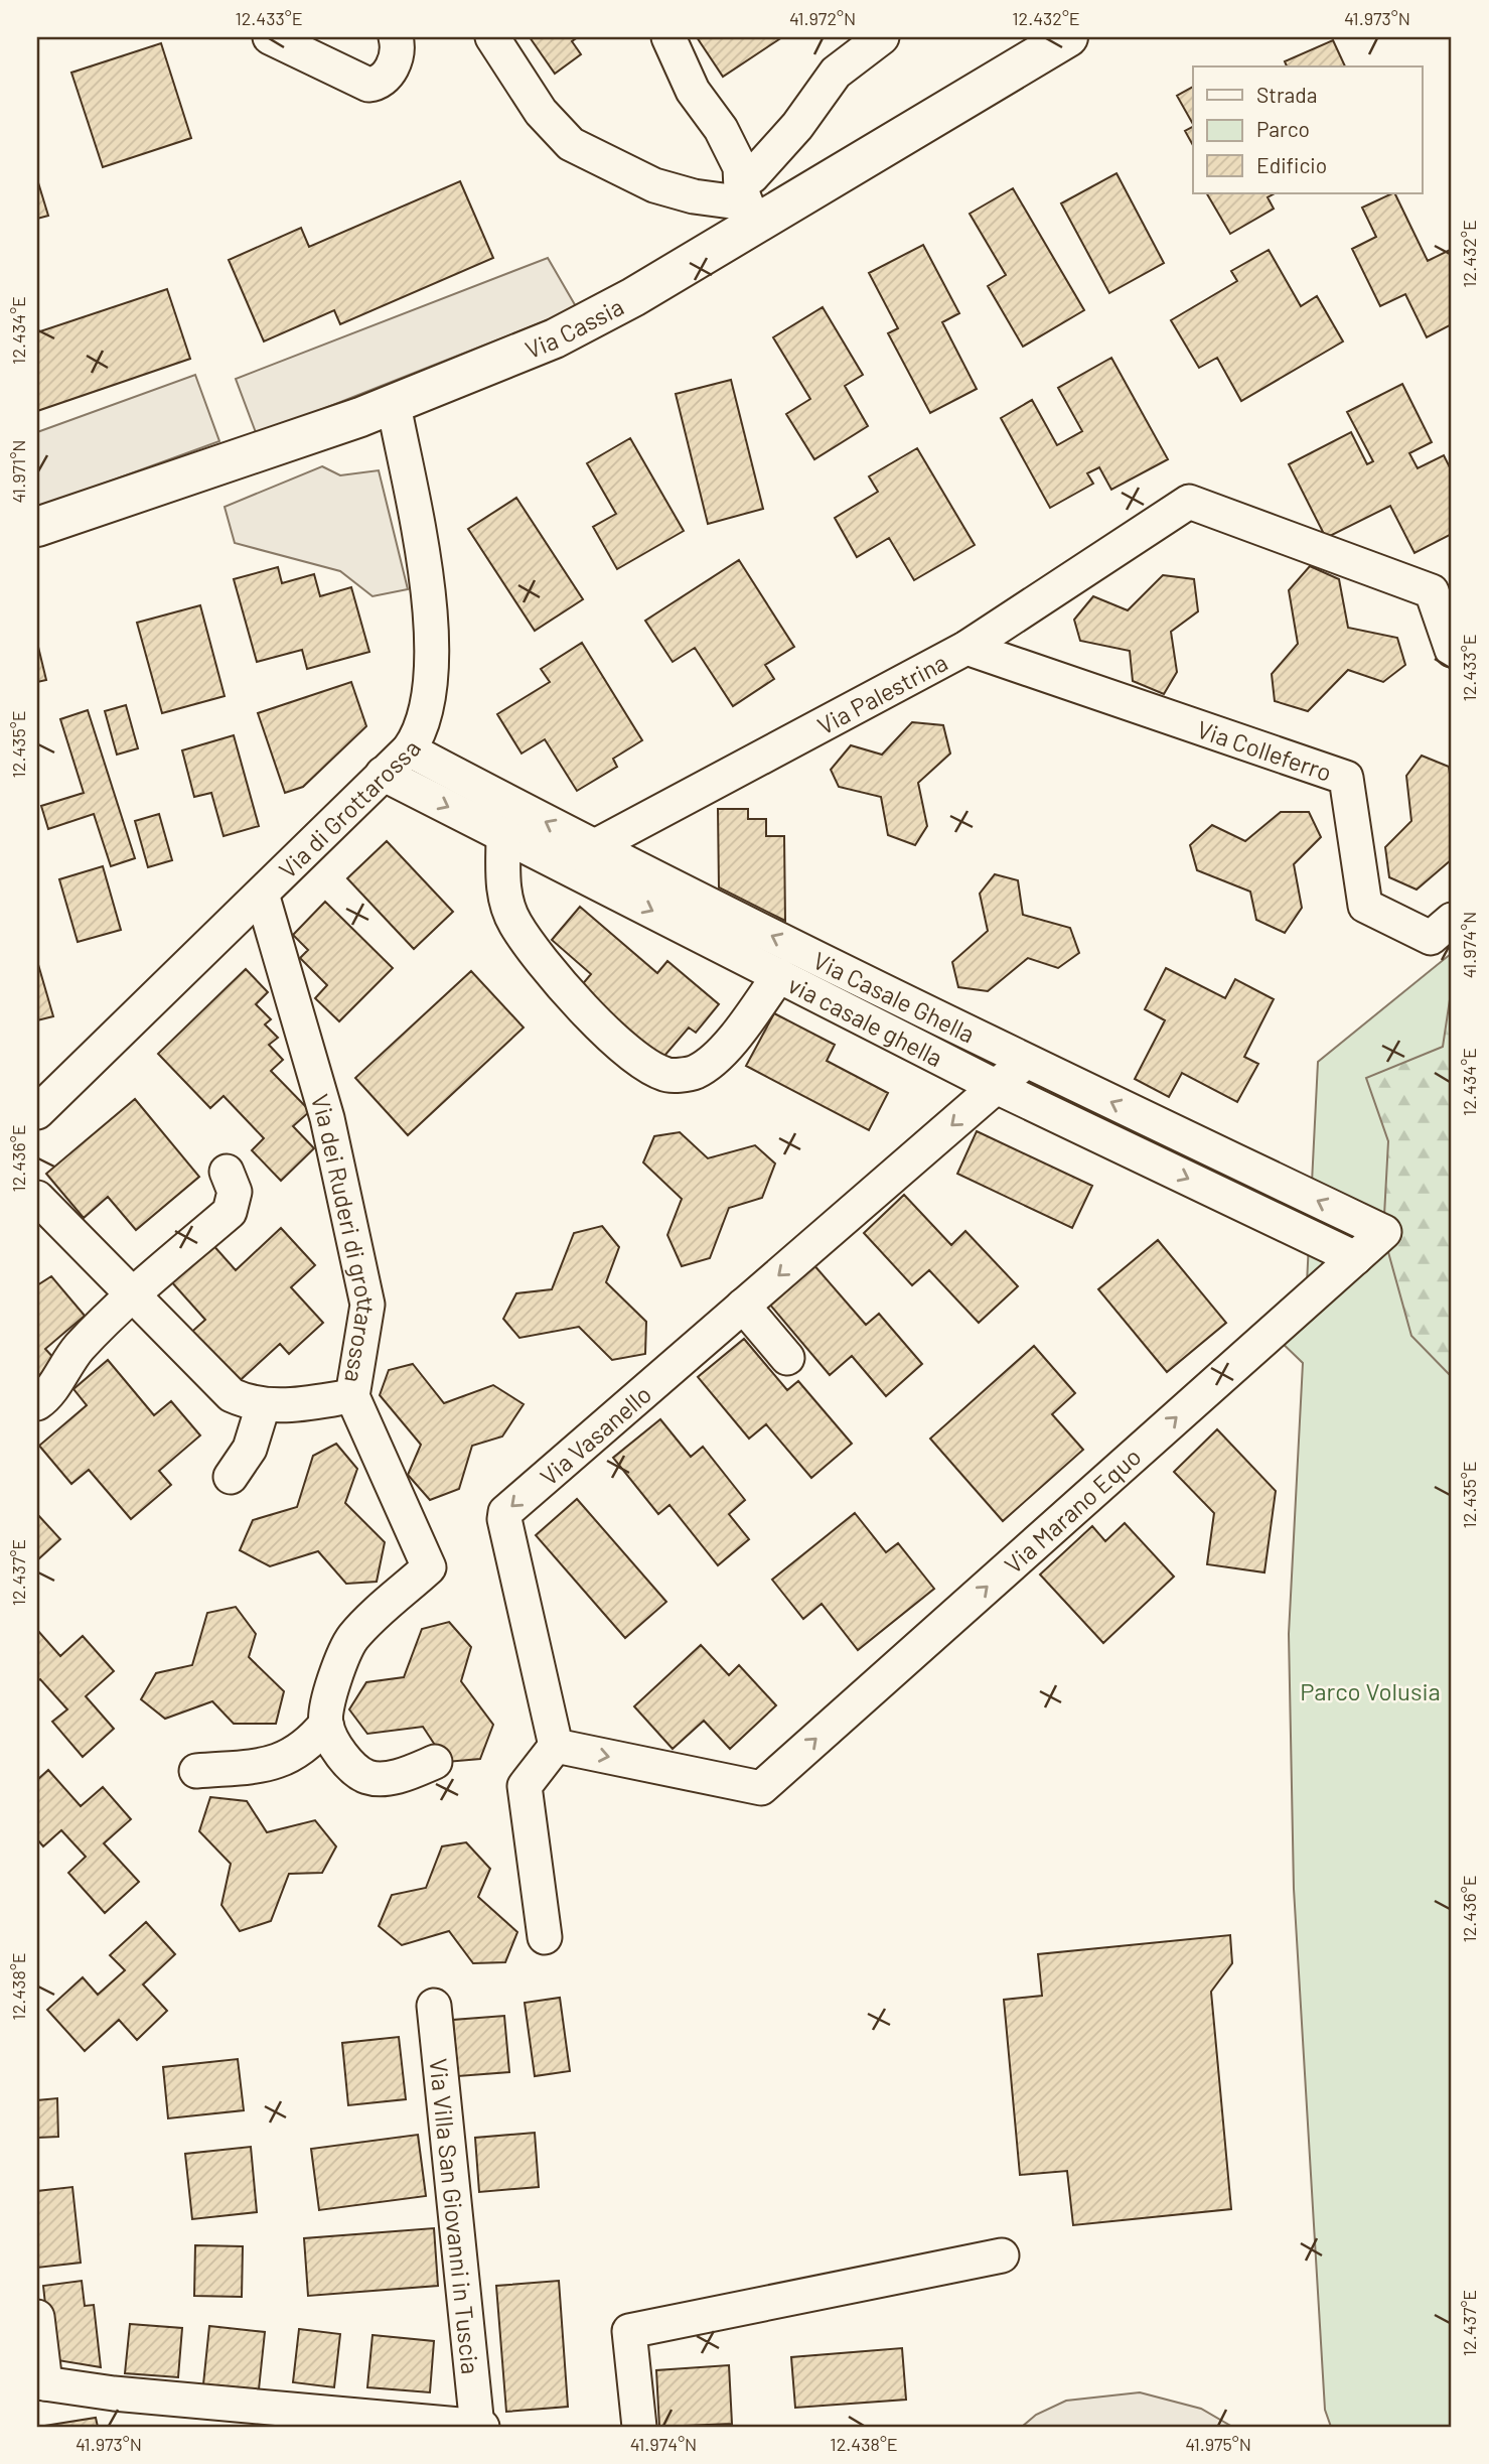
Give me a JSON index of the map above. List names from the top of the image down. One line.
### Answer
{"streets":{"main road":["Via Cassia"],"street":["Via Palestrina","Via Colleferro","Via di Grottarossa","Via Casale Ghella","via casale ghella","Via dei Ruderi di grottarossa","Via Vasanello","Via Marano Equo","Via Villa San Giovanni in Tuscia"]},"crossings":[["Via Cassia","Via di Grottarossa"],["Via Palestrina","Via Colleferro"],["Via Palestrina","Via Casale Ghella"],["Via Palestrina","via casale ghella"],["Via di Grottarossa","Via Casale Ghella"],["Via di Grottarossa","via casale ghella"],["Via di Grottarossa","Via dei Ruderi di grottarossa"],["Via Casale Ghella","Via Vasanello"],["Via Casale Ghella","Via Marano Equo"],["via casale ghella","Via Vasanello"],["via casale ghella","Via Marano Equo"],["Via Vasanello","Via Marano Equo"]],"one_way":["Via Casale Ghella","via casale ghella","Via Vasanello","Via Marano Equo"],"parks":["Parco Volusia"],"legend":["Strada","Parco","Edificio"],"coordinates":["12.433°E","41.972°N","12.432°E","41.973°N","12.434°E","41.971°N","12.435°E","41.974°N","12.436°E","12.437°E","12.438°E","41.975°N"]}
